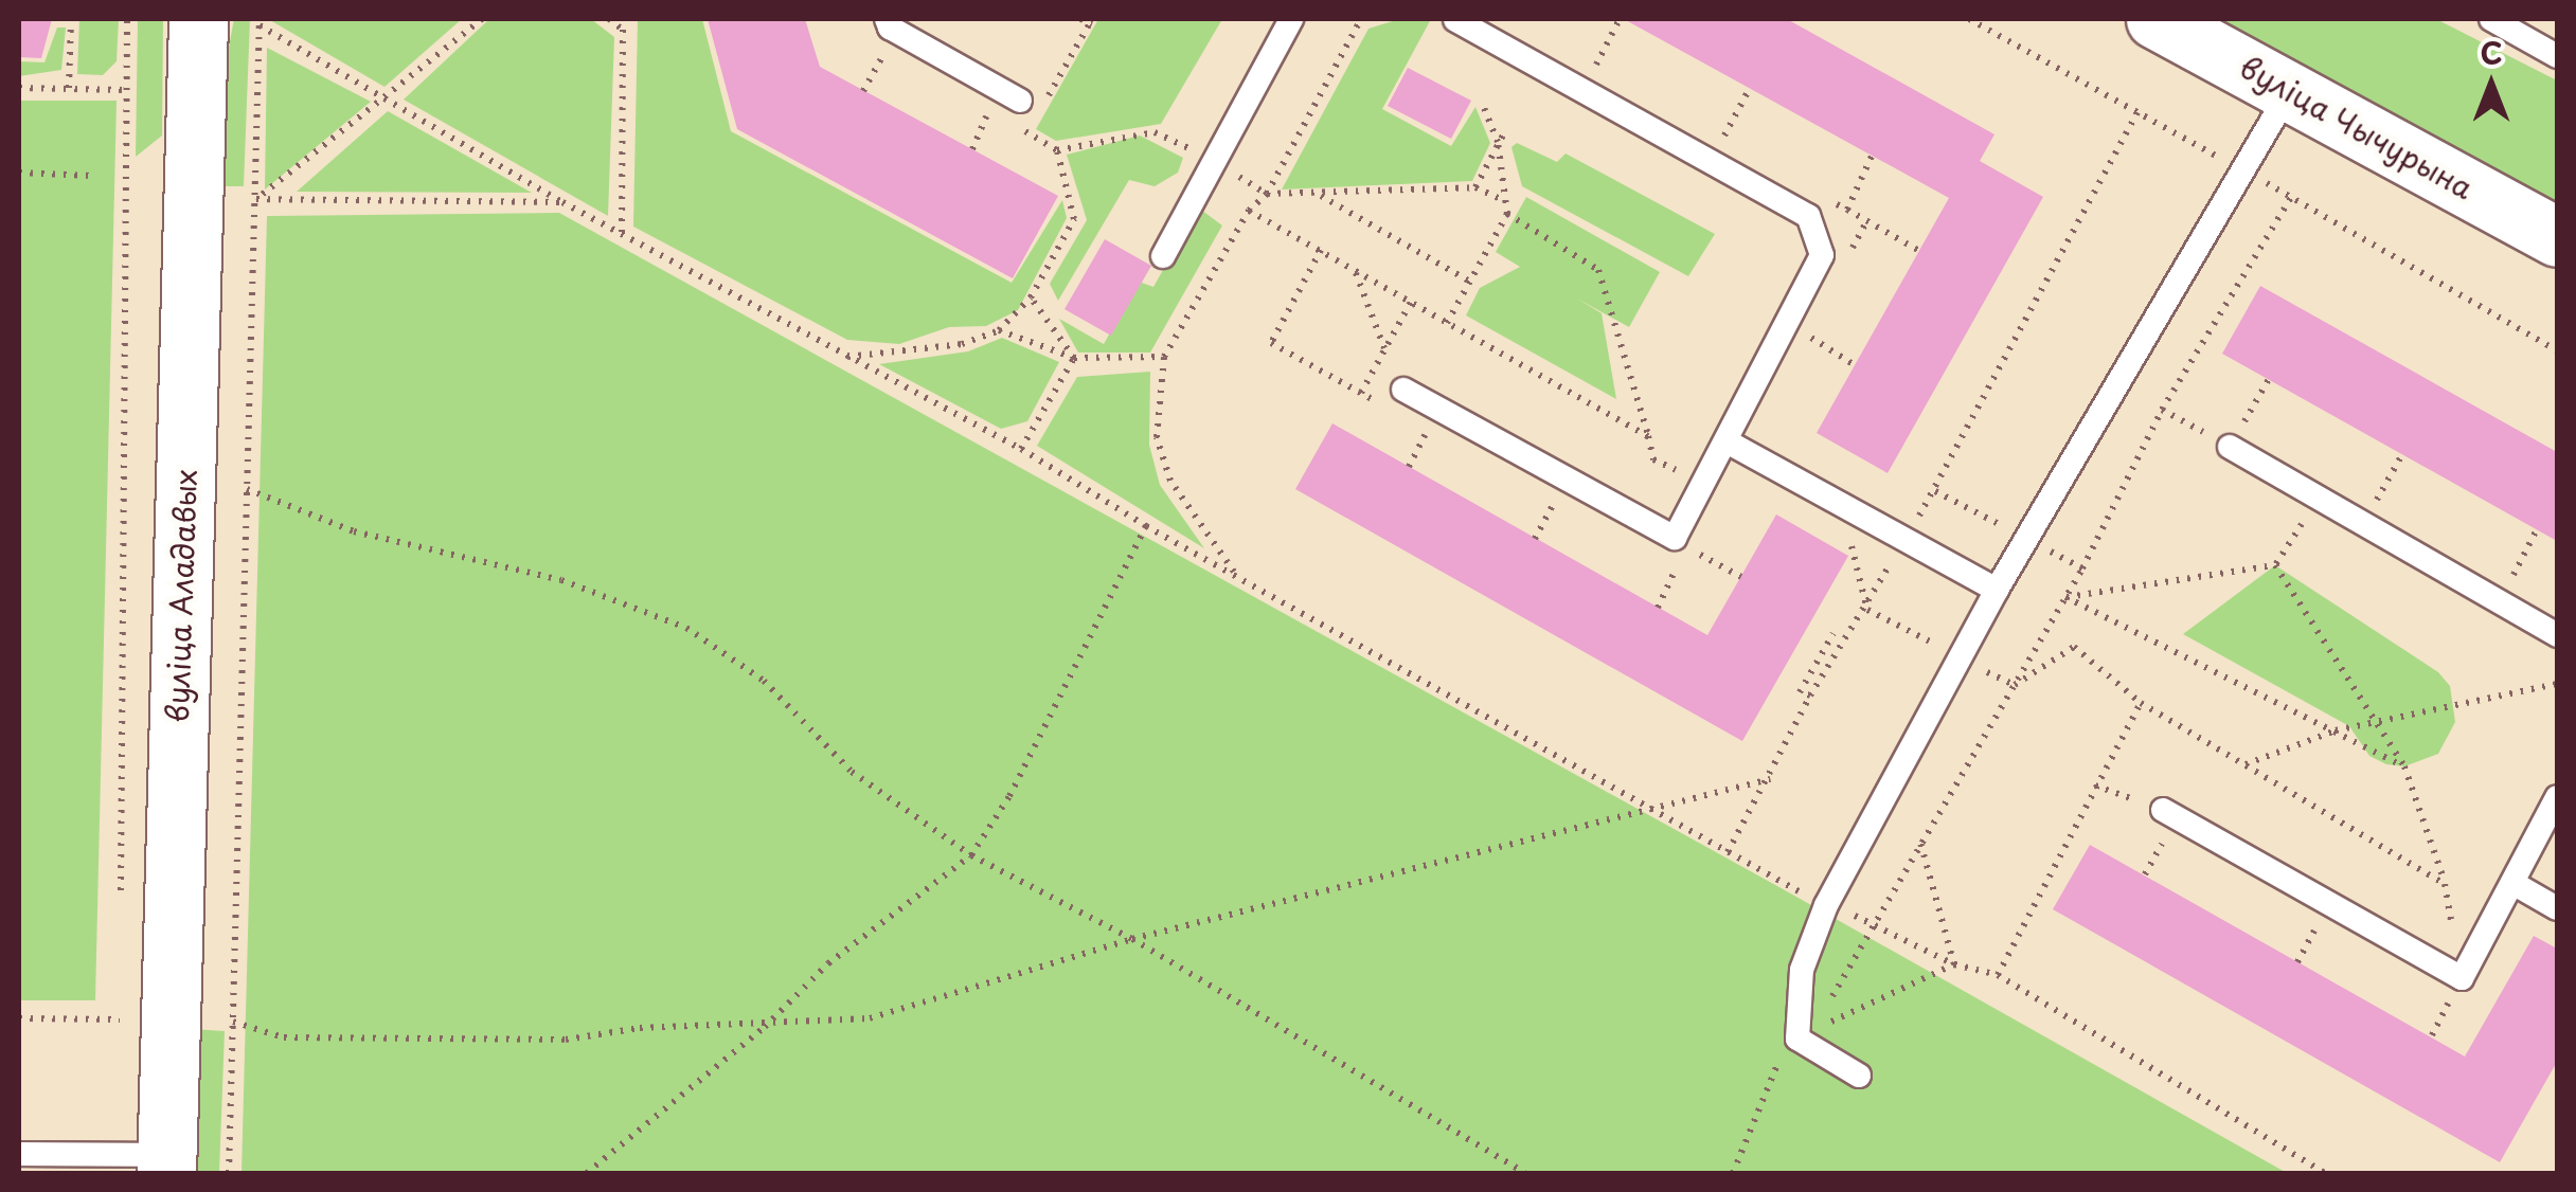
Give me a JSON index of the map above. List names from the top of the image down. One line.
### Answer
{"streets":{"street":["вуліца Чычурына","вуліца Аладавых"]},"north":"top"}
